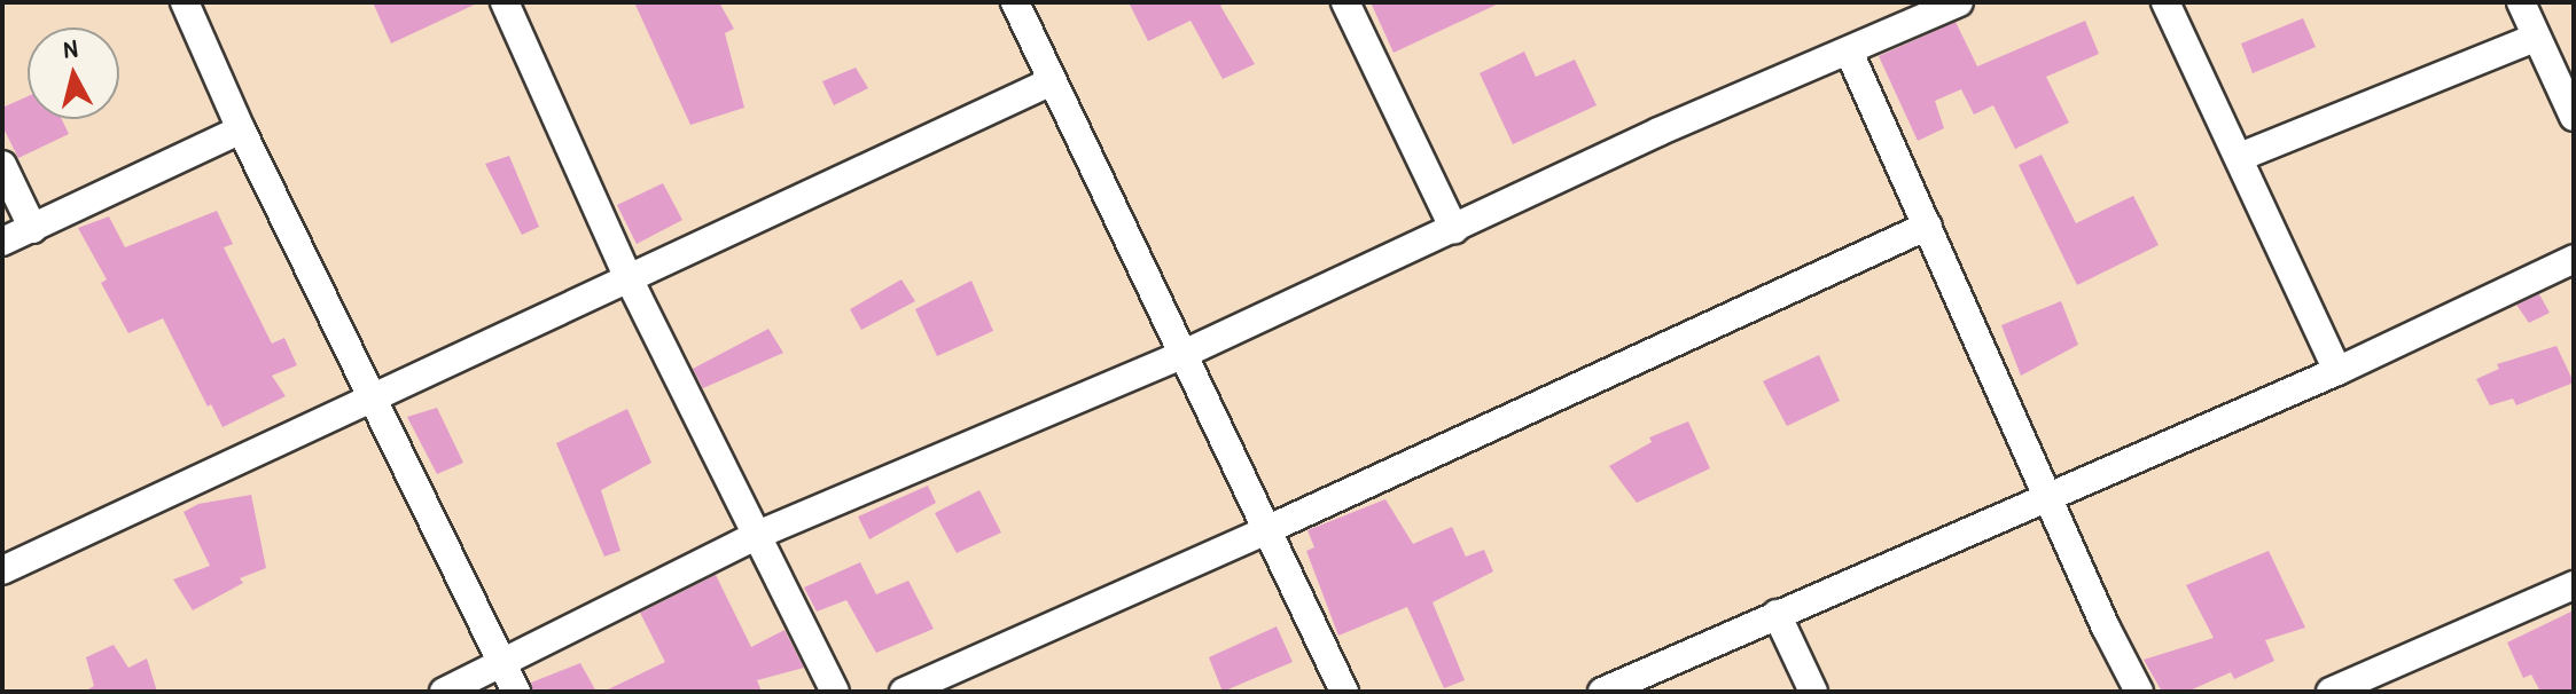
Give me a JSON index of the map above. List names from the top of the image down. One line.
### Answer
{"north":"top"}
